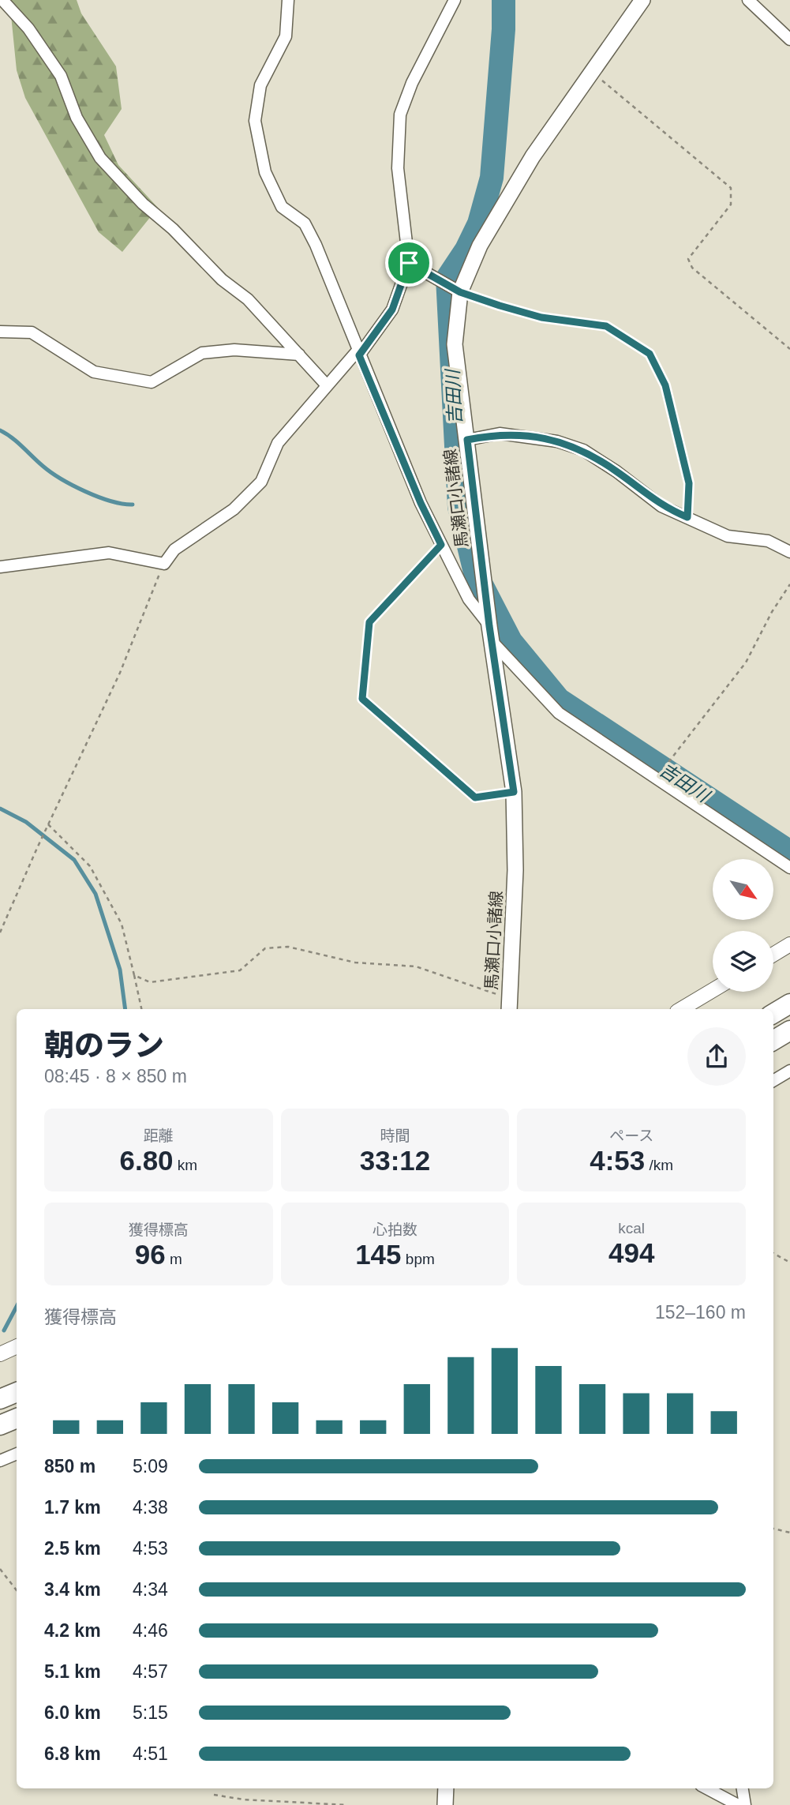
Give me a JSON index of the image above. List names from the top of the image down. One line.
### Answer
{"streets":{"main road":["馬瀬口小諸線"]},"water":["吉田川"],"north":"bottom right","page":{"heading":["朝のラン","08:45 · 8 × 850 m"],"stats":[["距離","6.80 km"],["時間","33:12"],["ペース","4:53 /km"],["獲得標高","96 m"],["心拍数","145 bpm"],["kcal","494"]],"chart":["獲得標高","152–160 m"],"list":[{"name":"850 m","note":"5:09"},{"name":"1.7 km","note":"4:38"},{"name":"2.5 km","note":"4:53"},{"name":"3.4 km","note":"4:34"},{"name":"4.2 km","note":"4:46"},{"name":"5.1 km","note":"4:57"},{"name":"6.0 km","note":"5:15"},{"name":"6.8 km","note":"4:51"}]}}
